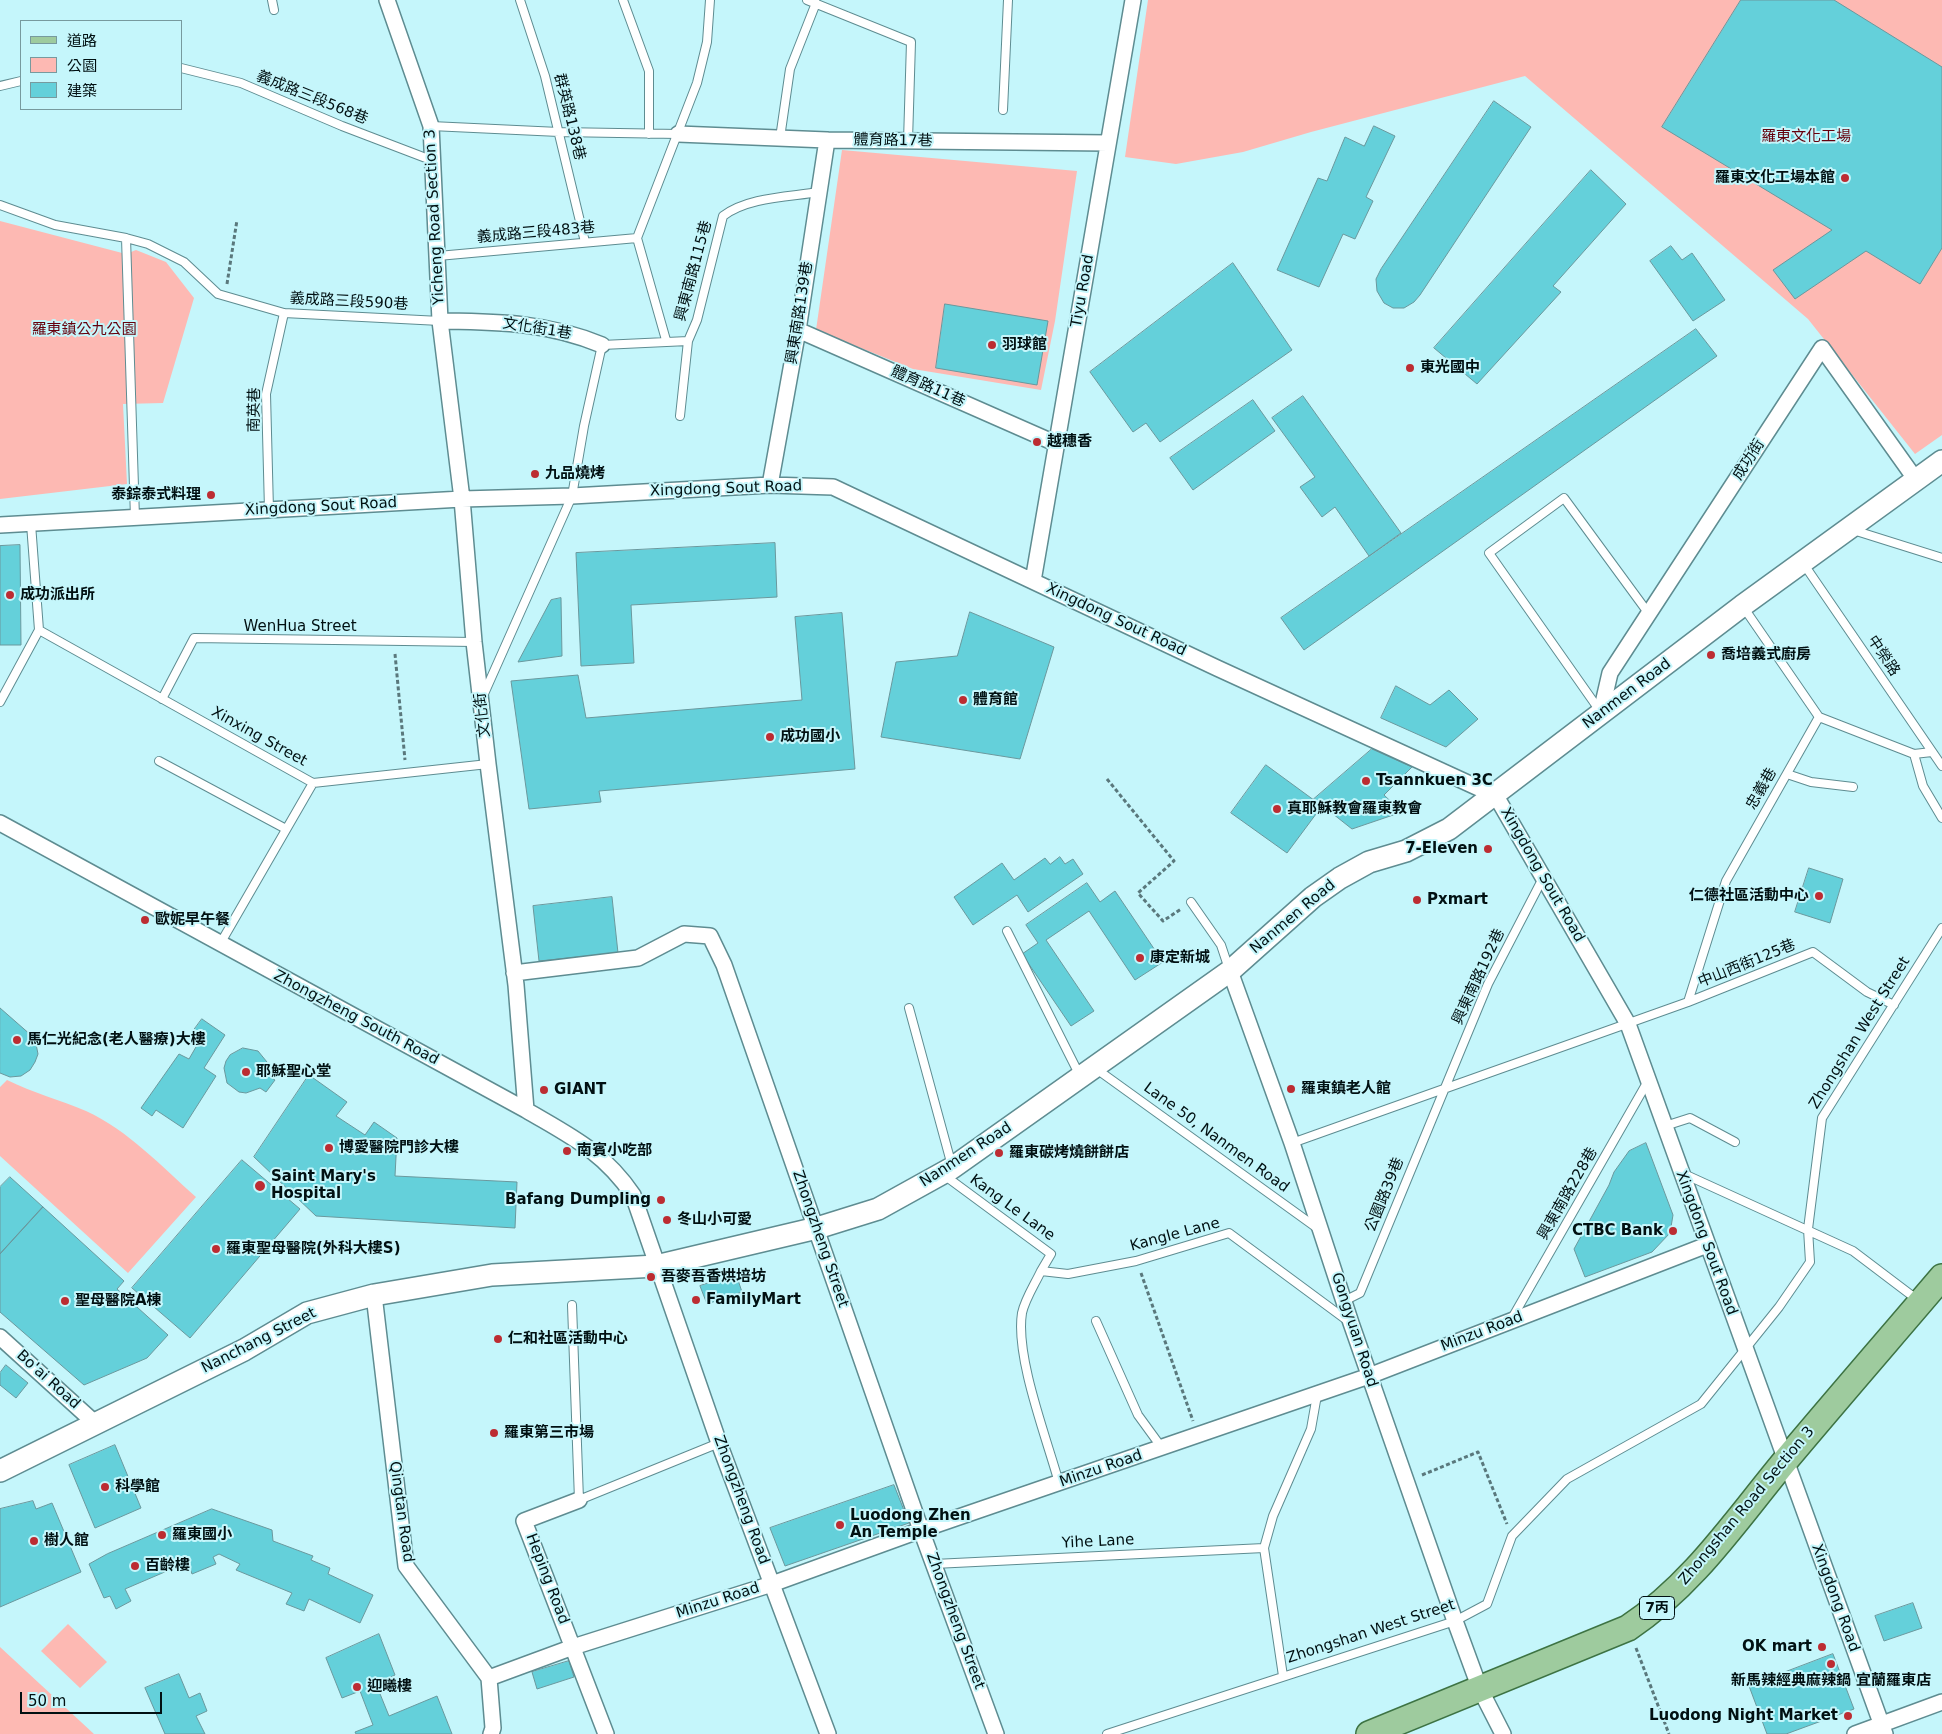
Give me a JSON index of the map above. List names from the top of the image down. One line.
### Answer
{"streets":{"main road":["Zhongshan Road Section 3","7丙"],"street":["體育路17巷","Yicheng Road Section 3","Tiyu Road","興東南路139巷","文化街1巷","體育路11巷","成功街","Xingdong Sout Road","Nanmen Road","文化街","Zhongzheng South Road","Zhongzheng Street","Gongyuan Road","Minzu Road","Nanchang Street","Bo'ai Road","Zhongzheng Road","Qingtan Road","Heping Road","Xingdong Road"],"lane":["義成路三段568巷","群英路138巷","義成路三段483巷","興東南路115巷","義成路三段590巷","南英巷","WenHua Street","中榮路","Xinxing Street","忠義巷","中山西街125巷","興東南路192巷","Zhongshan West Street","Lane 50, Nanmen Road","興東南路228巷","公園路39巷","Kang Le Lane","Kangle Lane","Yihe Lane"]},"crossings":[["義成路三段568巷","Yicheng Road Section 3"],["群英路138巷","義成路三段483巷"],["體育路17巷","Tiyu Road"],["體育路17巷","興東南路139巷"],["Yicheng Road Section 3","義成路三段483巷"],["Yicheng Road Section 3","義成路三段590巷"],["Yicheng Road Section 3","文化街1巷"],["Yicheng Road Section 3","文化街"],["興東南路115巷","興東南路139巷"],["興東南路115巷","文化街1巷"],["Tiyu Road","體育路11巷"],["Tiyu Road","Xingdong Sout Road"],["義成路三段590巷","文化街1巷"],["義成路三段590巷","南英巷"],["義成路三段590巷","文化街"],["興東南路139巷","體育路11巷"],["興東南路139巷","Xingdong Sout Road"],["文化街1巷","文化街"],["南英巷","Xingdong Sout Road"],["成功街","Nanmen Road"],["Xingdong Sout Road","Nanmen Road"],["Xingdong Sout Road","文化街"],["Xingdong Sout Road","中山西街125巷"],["Xingdong Sout Road","興東南路192巷"],["Xingdong Sout Road","Zhongshan West Street"],["Xingdong Sout Road","興東南路228巷"],["Xingdong Sout Road","Minzu Road"],["Xingdong Sout Road","Zhongshan Road Section 3"],["Xingdong Sout Road","Xingdong Road"],["WenHua Street","文化街"],["WenHua Street","Xinxing Street"],["中榮路","Nanmen Road"],["Nanmen Road","Zhongzheng South Road"],["Nanmen Road","Lane 50, Nanmen Road"],["Nanmen Road","Kang Le Lane"],["Nanmen Road","Zhongzheng Street"],["Nanmen Road","Gongyuan Road"],["Nanmen Road","Nanchang Street"],["Nanmen Road","Zhongzheng Road"],["文化街","Xinxing Street"],["文化街","Zhongzheng South Road"],["文化街","Zhongzheng Street"],["忠義巷","中山西街125巷"],["中山西街125巷","興東南路192巷"],["中山西街125巷","Zhongshan West Street"],["中山西街125巷","公園路39巷"],["中山西街125巷","Gongyuan Road"],["興東南路192巷","公園路39巷"],["Zhongzheng South Road","Nanchang Street"],["Zhongzheng South Road","Zhongzheng Road"],["Zhongshan West Street","Gongyuan Road"],["Lane 50, Nanmen Road","Gongyuan Road"],["興東南路228巷","Minzu Road"],["公園路39巷","Gongyuan Road"],["Kangle Lane","Gongyuan Road"],["Zhongzheng Street","Minzu Road"],["Zhongzheng Street","Yihe Lane"],["Gongyuan Road","Minzu Road"],["Gongyuan Road","Zhongshan Road Section 3"],["Minzu Road","Zhongzheng Road"],["Minzu Road","Qingtan Road"],["Minzu Road","Heping Road"],["Nanchang Street","Bo'ai Road"],["Nanchang Street","Zhongzheng Road"],["Nanchang Street","Qingtan Road"],["Zhongshan Road Section 3","Xingdong Road"]],"parks":["羅東文化工場","羅東鎮公九公園"],"places":["羅東文化工場本館","羽球館","東光國中","越穗香","九品燒烤","泰錝泰式料理","成功派出所","喬培義式廚房","體育館","成功國小","Tsannkuen 3C","真耶穌教會羅東教會","7-Eleven","仁德社區活動中心","Pxmart","歐妮早午餐","康定新城","馬仁光紀念(老人醫療)大樓","耶穌聖心堂","羅東鎮老人館","GIANT","博愛醫院門診大樓","南賓小吃部","羅東碳烤燒餅餅店","Saint Mary's Hospital","Bafang Dumpling","冬山小可愛","CTBC Bank","羅東聖母醫院(外科大樓S)","吾麥吾香烘培坊","FamilyMart","聖母醫院A棟","仁和社區活動中心","羅東第三市場","科學館","Luodong Zhen An Temple","羅東國小","樹人館","百齡樓","OK mart","新馬辣經典麻辣鍋 宜蘭羅東店","迎曦樓","Luodong Night Market"],"legend":["道路","公園","建築"],"scale_bar":"50 m"}
